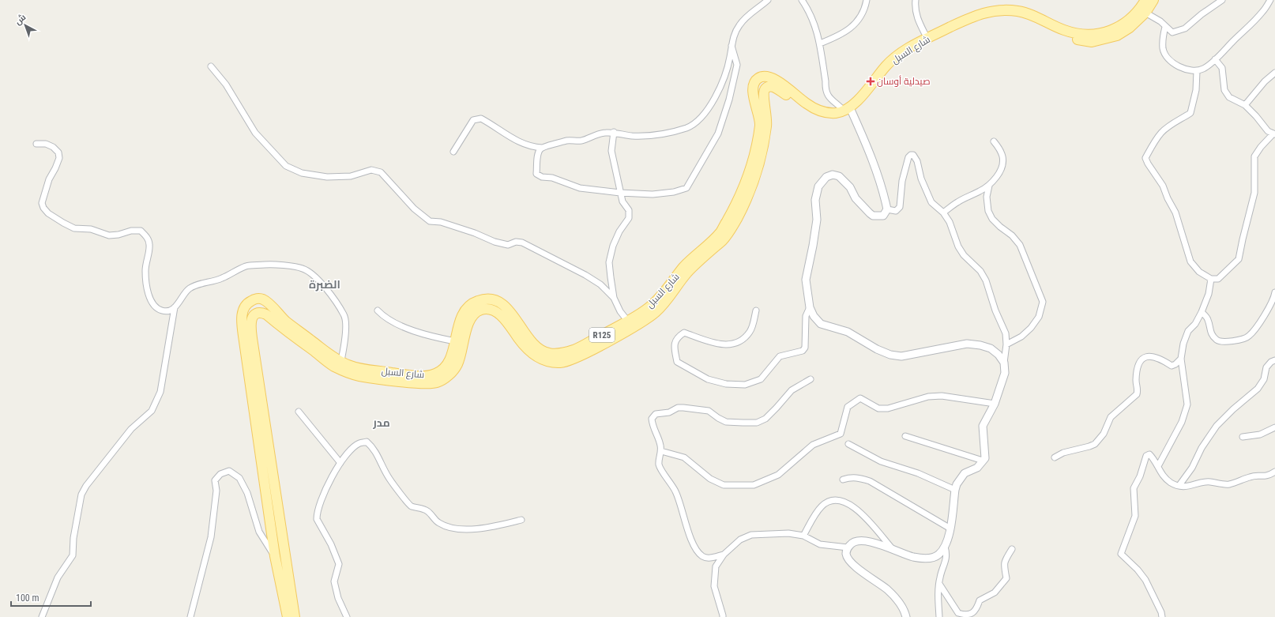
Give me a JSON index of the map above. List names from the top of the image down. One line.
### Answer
{"streets":{"main road":["شارع السبل","R125"]},"districts":["الضبرة","مدر"],"places":{"health":["صيدلية أوسان"]},"scale_bar":"100 m","north":"top left"}
